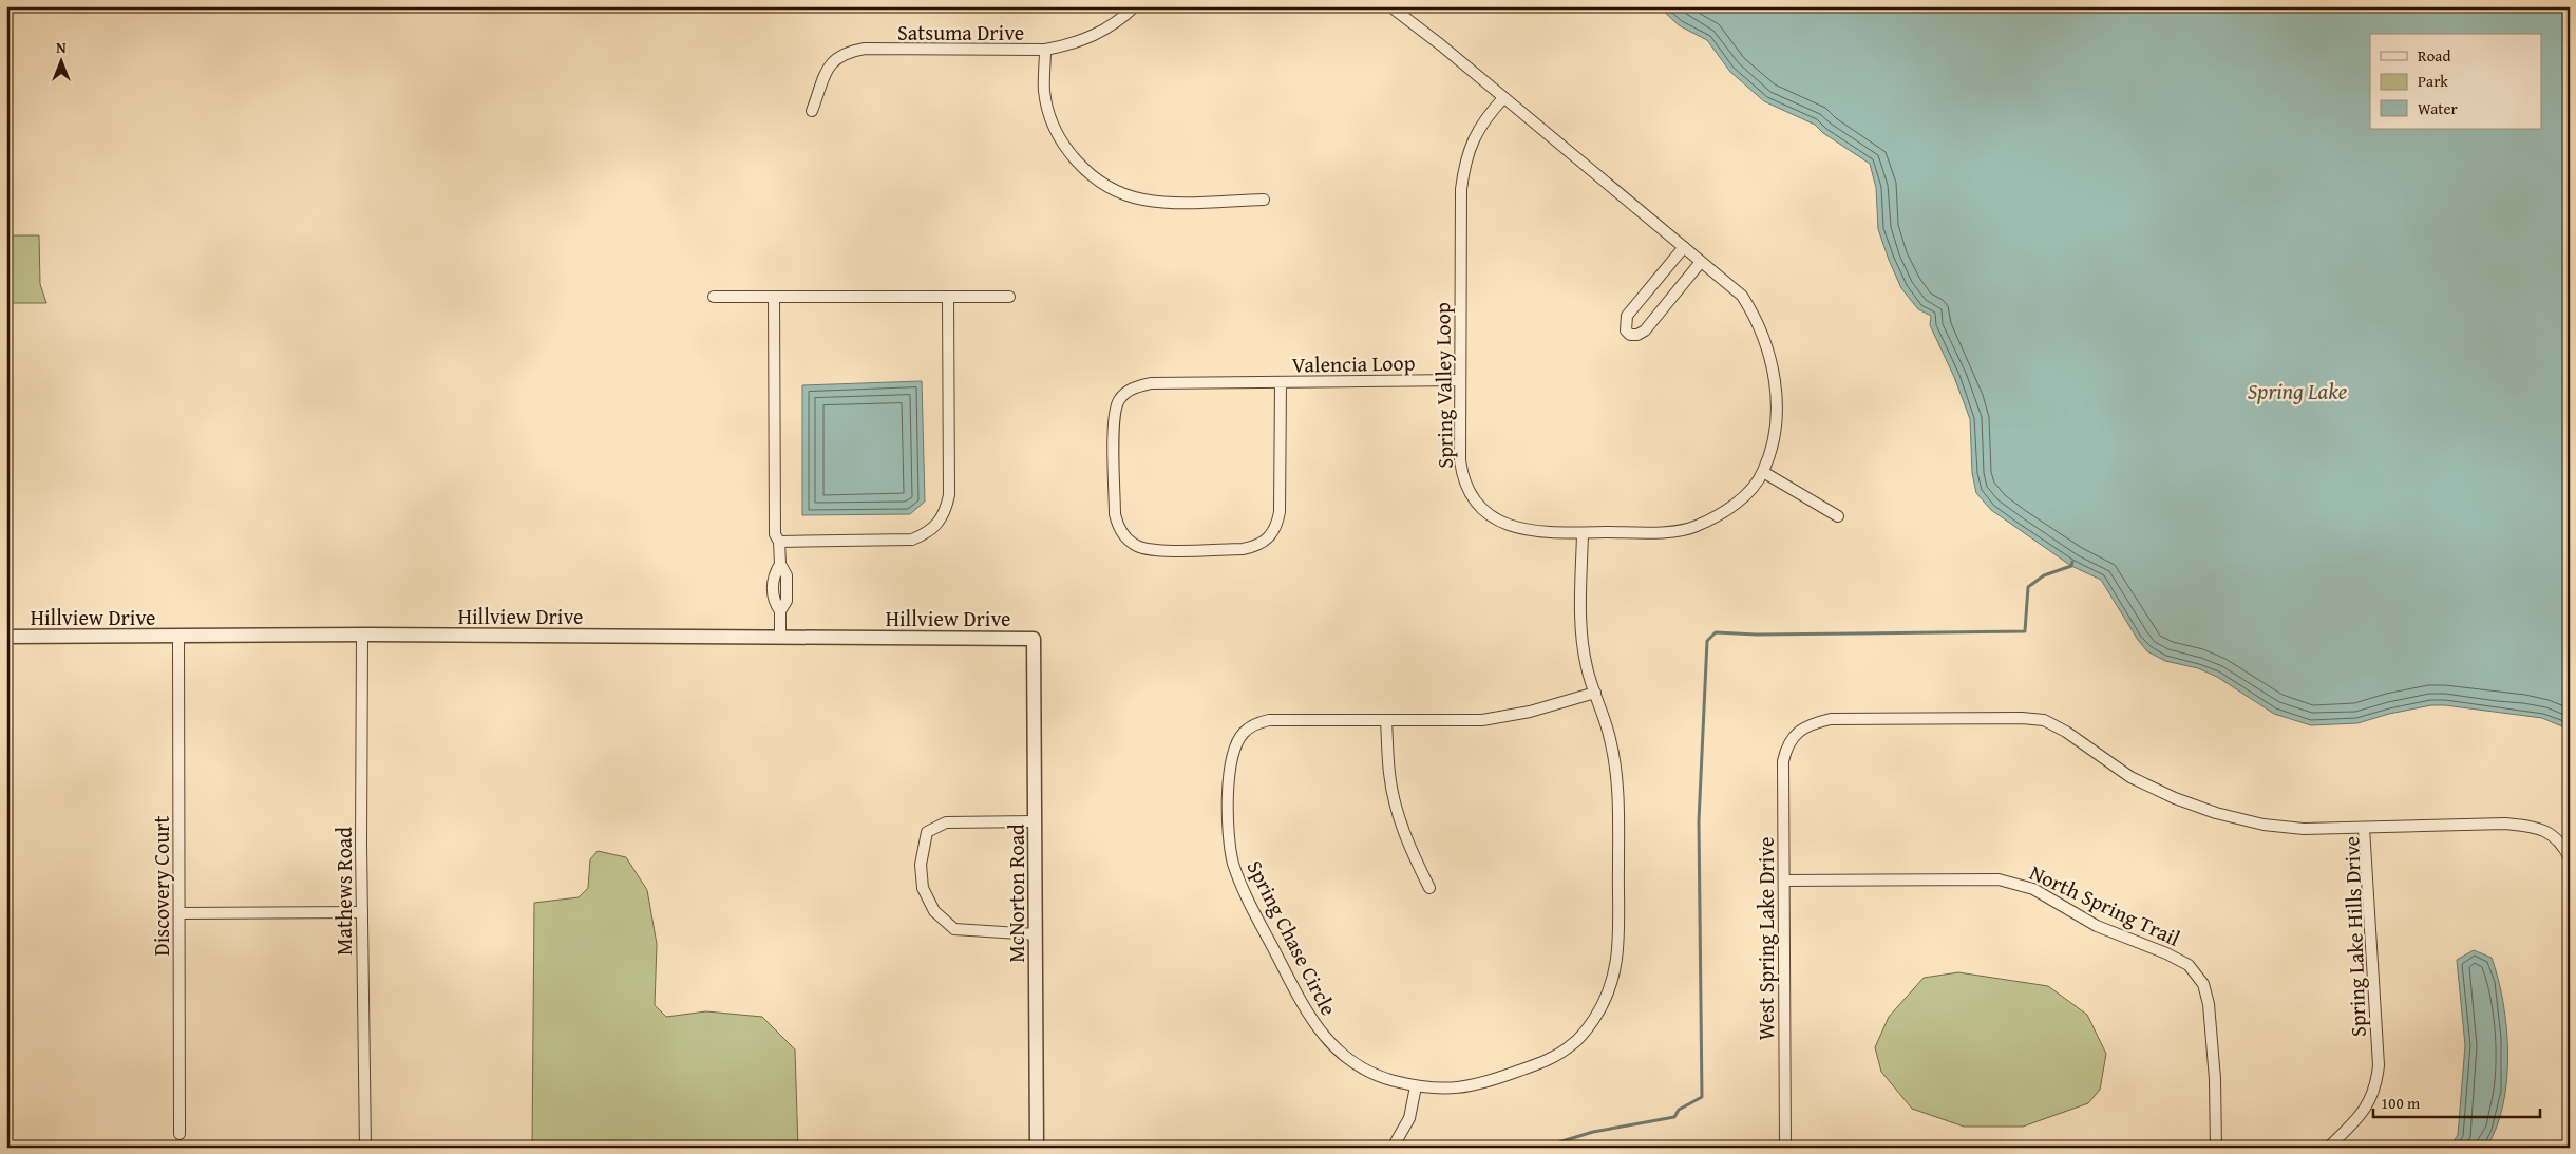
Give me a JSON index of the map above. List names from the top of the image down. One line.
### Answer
{"streets":{"street":["Satsuma Drive","Valencia Loop","Spring Valley Loop","Hillview Drive","Discovery Court","Mathews Road","McNorton Road","North Spring Trail","Spring Lake Hills Drive","Spring Chase Circle","West Spring Lake Drive"]},"crossings":[["Valencia Loop","Spring Valley Loop"],["Spring Valley Loop","Spring Chase Circle"],["Hillview Drive","Discovery Court"],["Hillview Drive","Mathews Road"],["Hillview Drive","McNorton Road"],["North Spring Trail","West Spring Lake Drive"],["Spring Lake Hills Drive","West Spring Lake Drive"]],"water":["Spring Lake"],"legend":["Road","Park","Water"],"scale_bar":"100 m","north":"top"}
